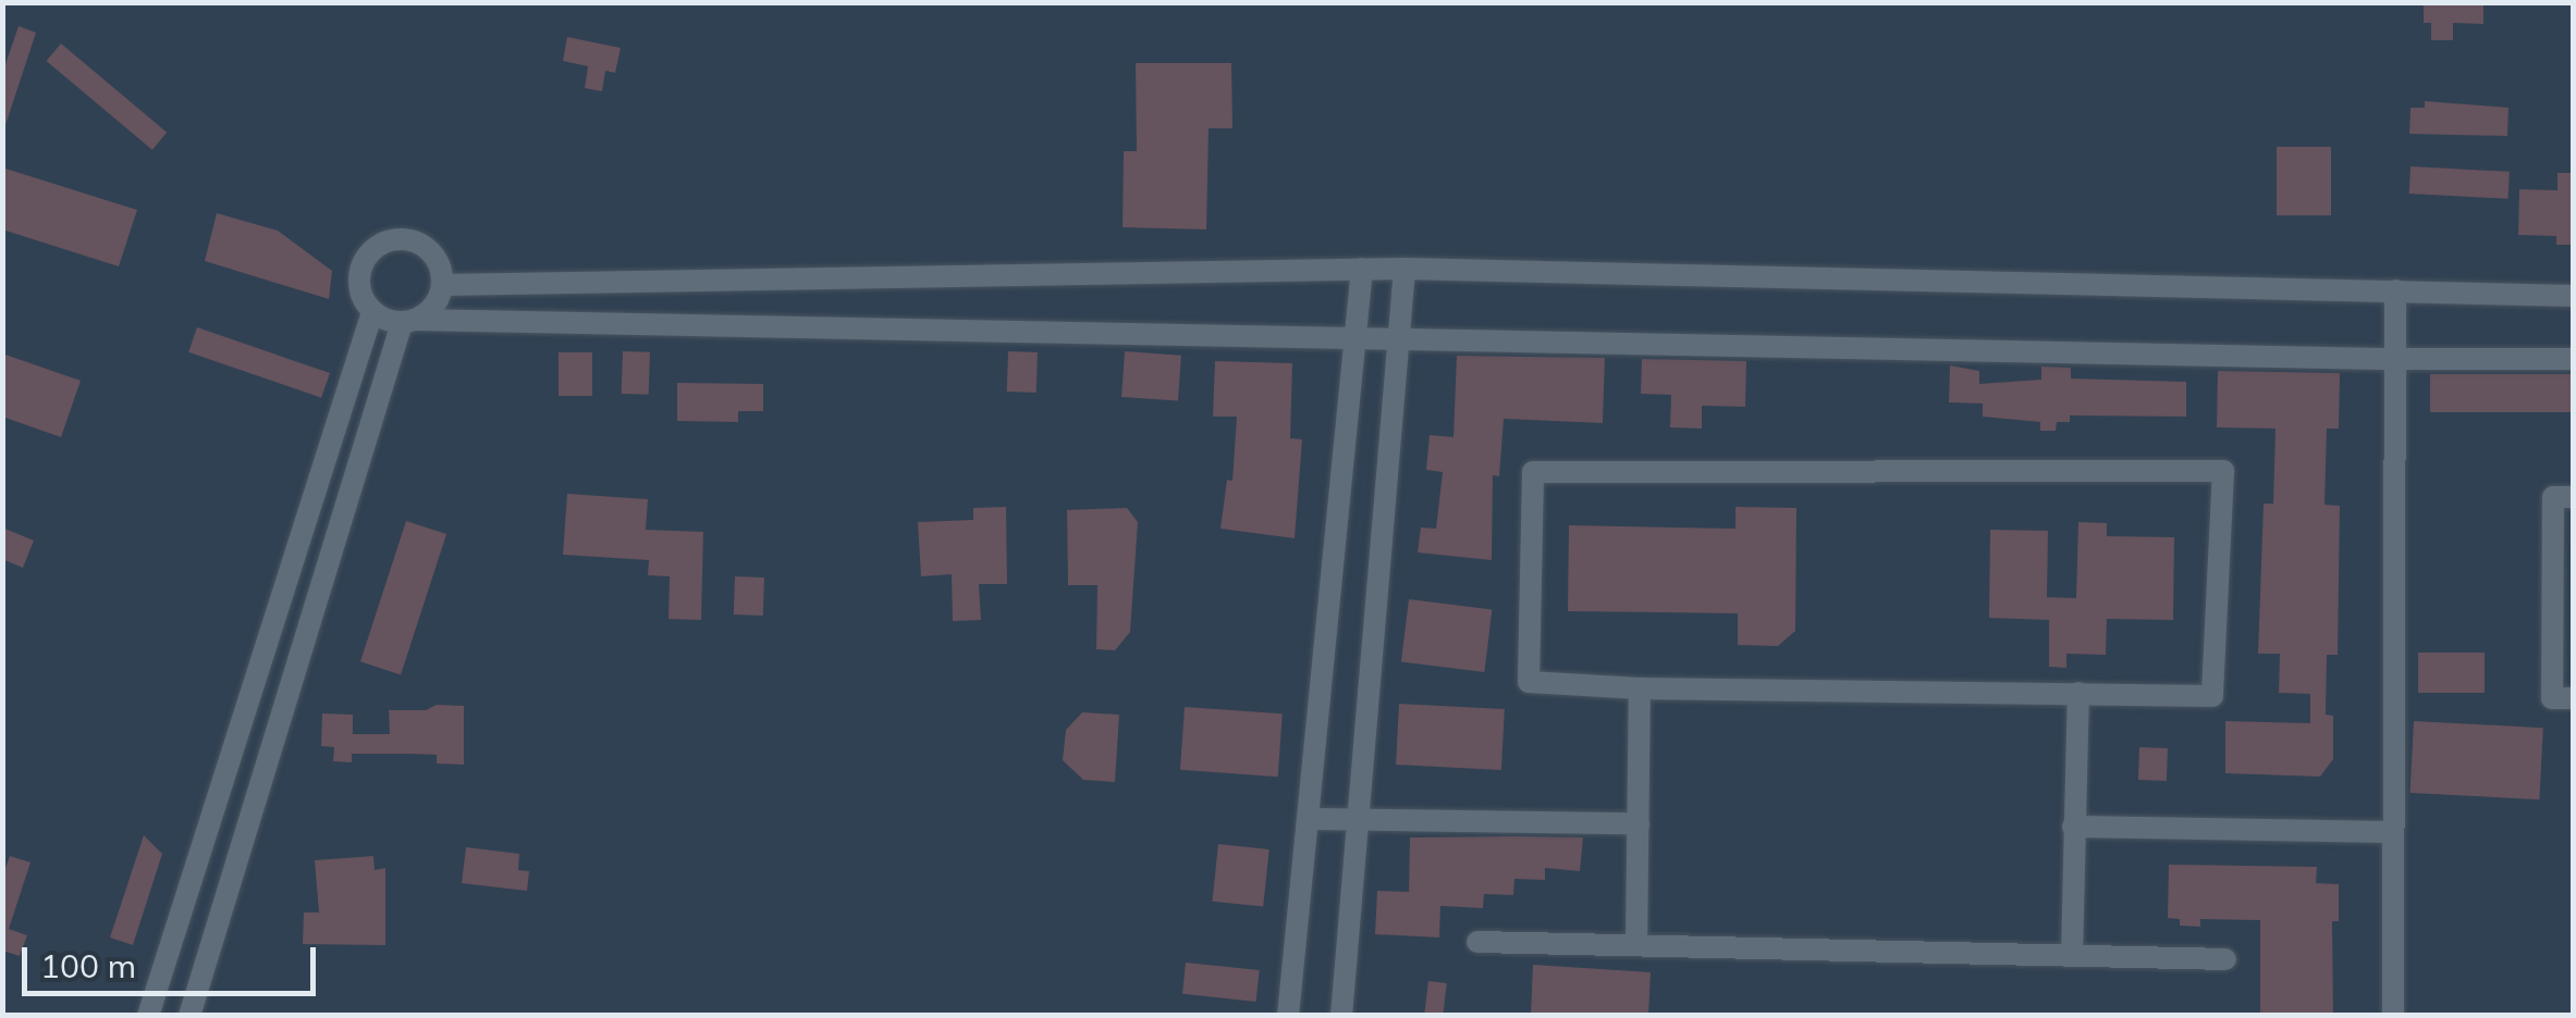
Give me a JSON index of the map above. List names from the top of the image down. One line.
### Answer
{"scale_bar":"100 m"}
